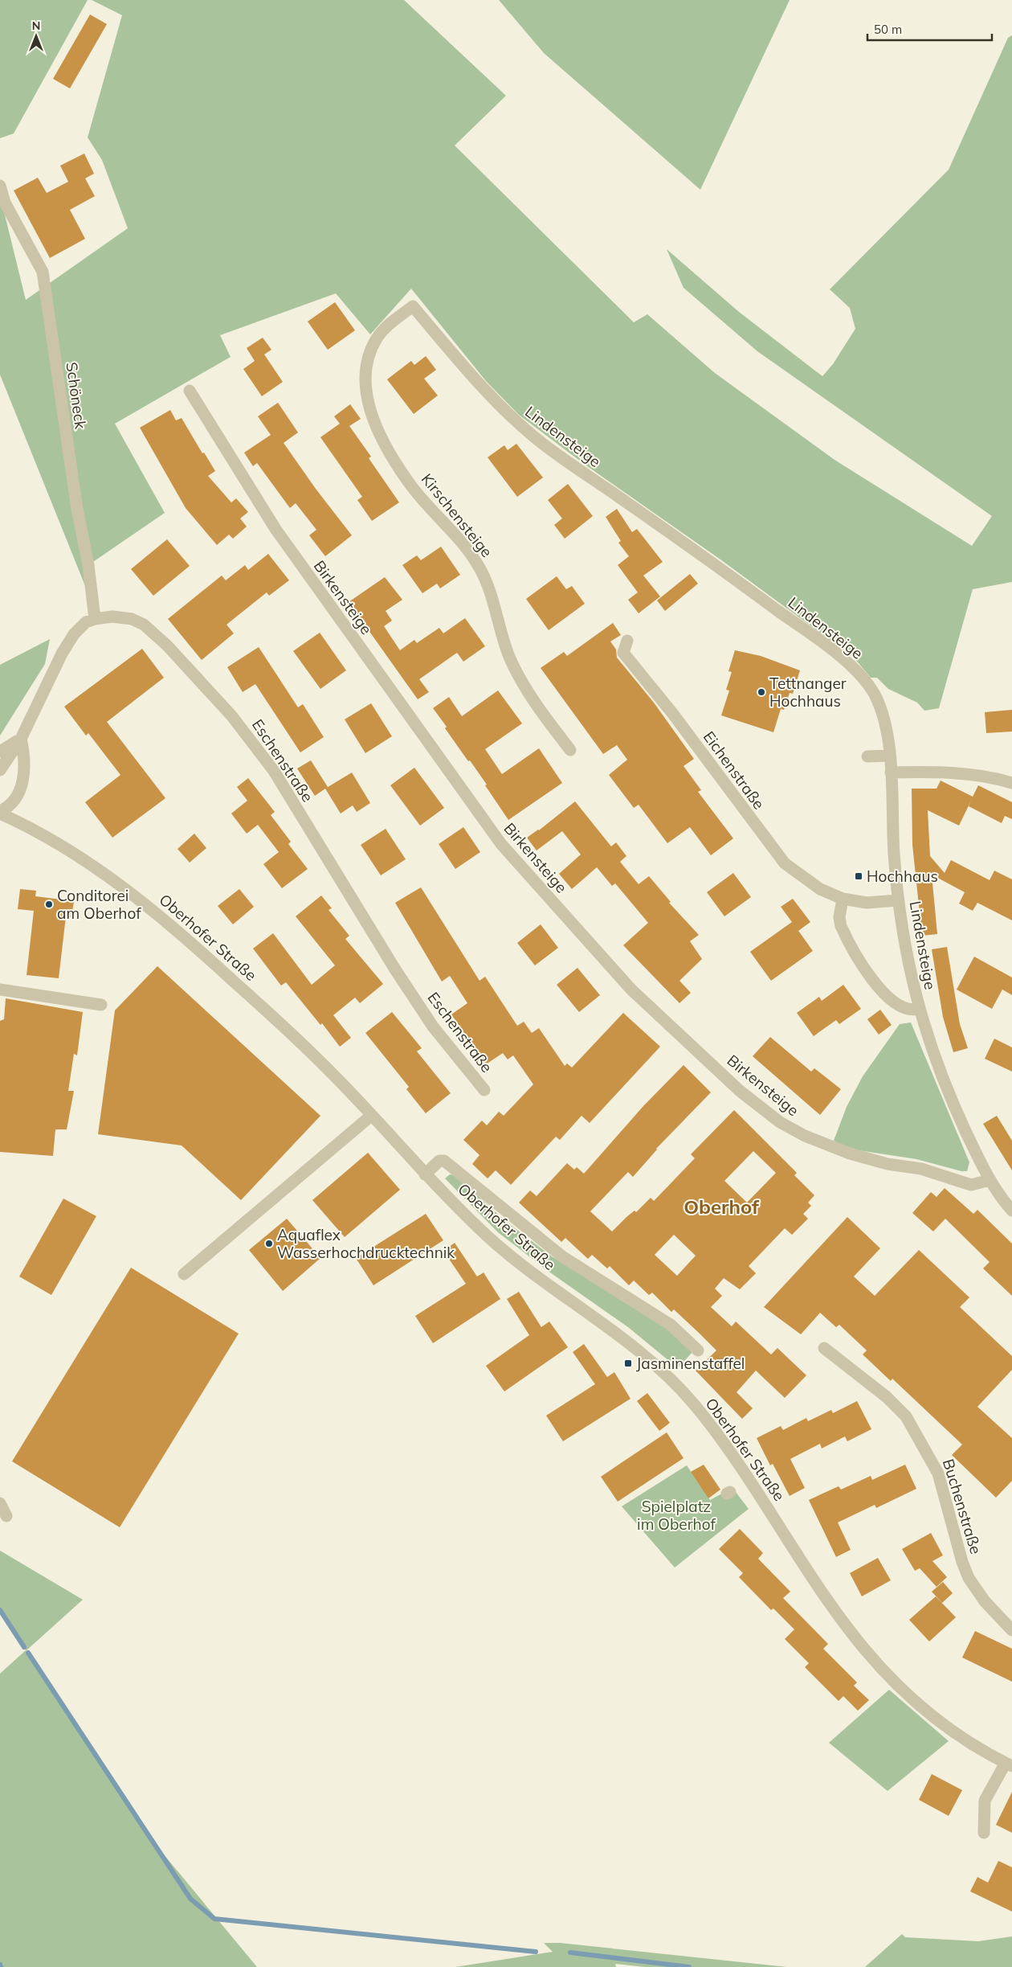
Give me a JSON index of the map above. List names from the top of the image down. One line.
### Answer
{"streets":{"street":["Schöneck","Lindensteige","Kirschensteige","Birkensteige","Eschenstraße","Eichenstraße","Oberhofer Straße","Buchenstraße"]},"crossings":[["Schöneck","Eschenstraße"],["Lindensteige","Kirschensteige"],["Lindensteige","Birkensteige"],["Lindensteige","Eichenstraße"]],"districts":["Oberhof"],"parks":["Spielplatz im Oberhof"],"places":{"other":["Tettnanger Hochhaus","Conditorei am Oberhof","Aquaflex Wasserhochdrucktechnik"],"transit":["Hochhaus","Jasminenstaffel"]},"scale_bar":"50 m","north":"top"}
